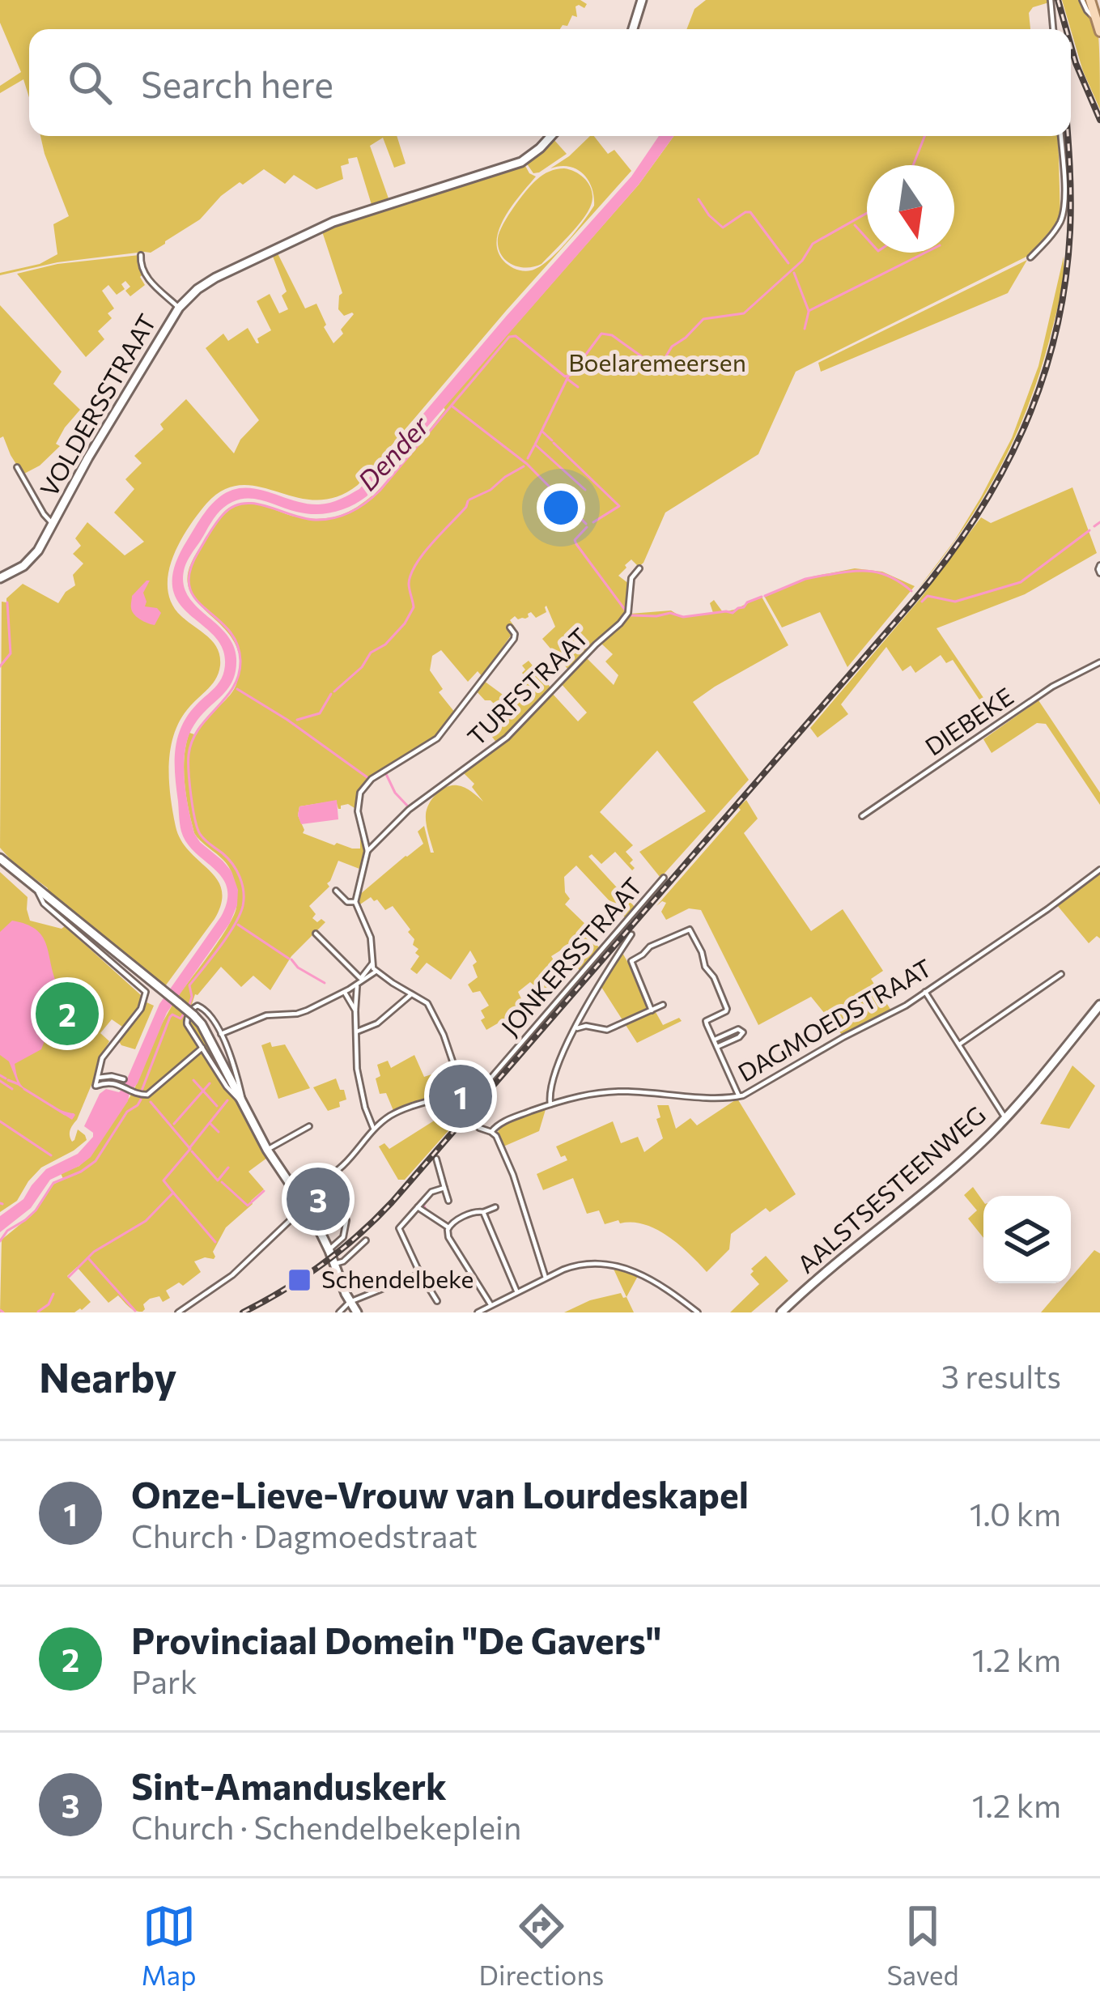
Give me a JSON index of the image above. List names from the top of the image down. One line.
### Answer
{"streets":{"street":["VOLDERSSTRAAT","TURFSTRAAT","DIEBEKE","JONKERSSTRAAT","DAGMOEDSTRAAT","AALSTSESTEENWEG"]},"water":["Dender"],"parks":["Boelaremeersen"],"places":{"transit":["Schendelbeke"]},"north":"bottom","page":{"search":"Search here","pins":["2","1","3"],"heading":["Nearby","3 results"],"list":[{"mark":"1","name":"Onze-Lieve-Vrouw van Lourdeskapel","note":"Church · Dagmoedstraat","value":"1.0 km"},{"mark":"2","name":"Provinciaal Domein \"De Gavers\"","note":"Park","value":"1.2 km"},{"mark":"3","name":"Sint-Amanduskerk","note":"Church · Schendelbekeplein","value":"1.2 km"}],"nav":["Map","Directions","Saved"]}}
